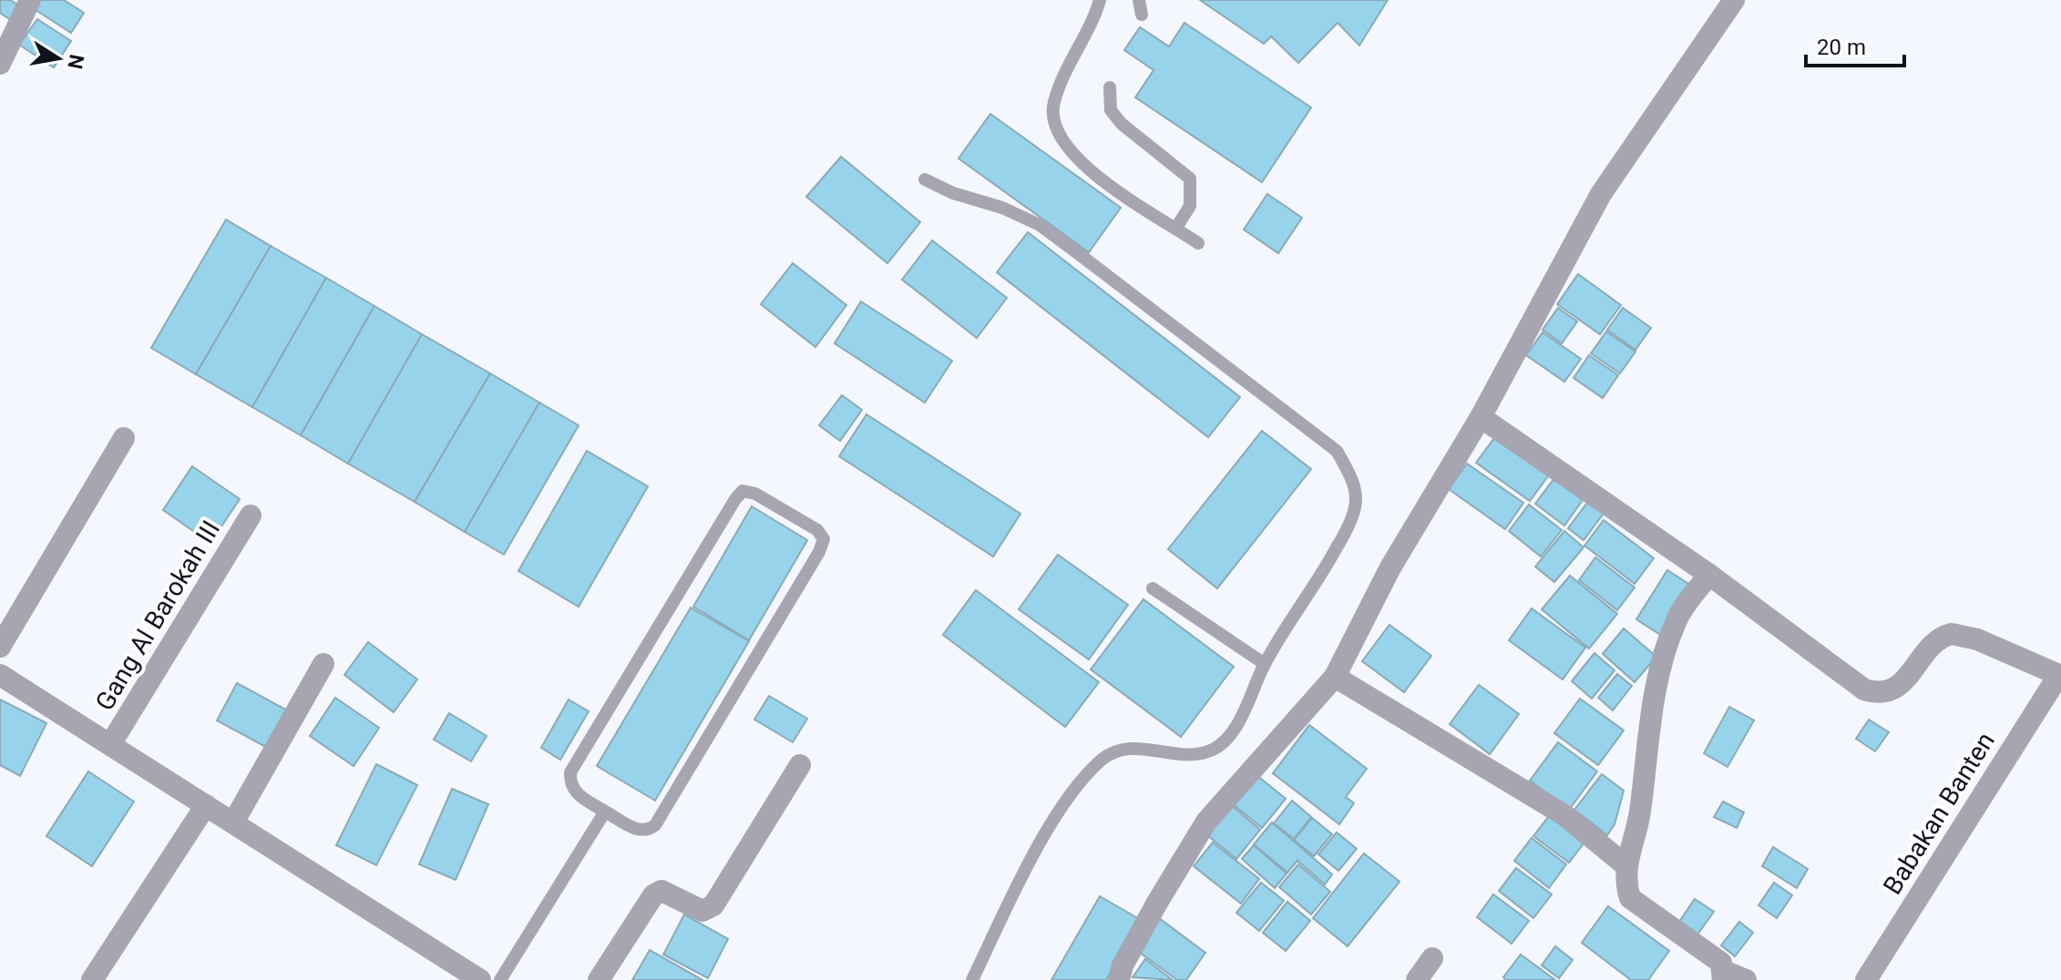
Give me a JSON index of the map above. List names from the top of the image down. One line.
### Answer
{"streets":{"street":["Gang Al Barokah III","Babakan Banten"]},"scale_bar":"20 m","north":"right"}
